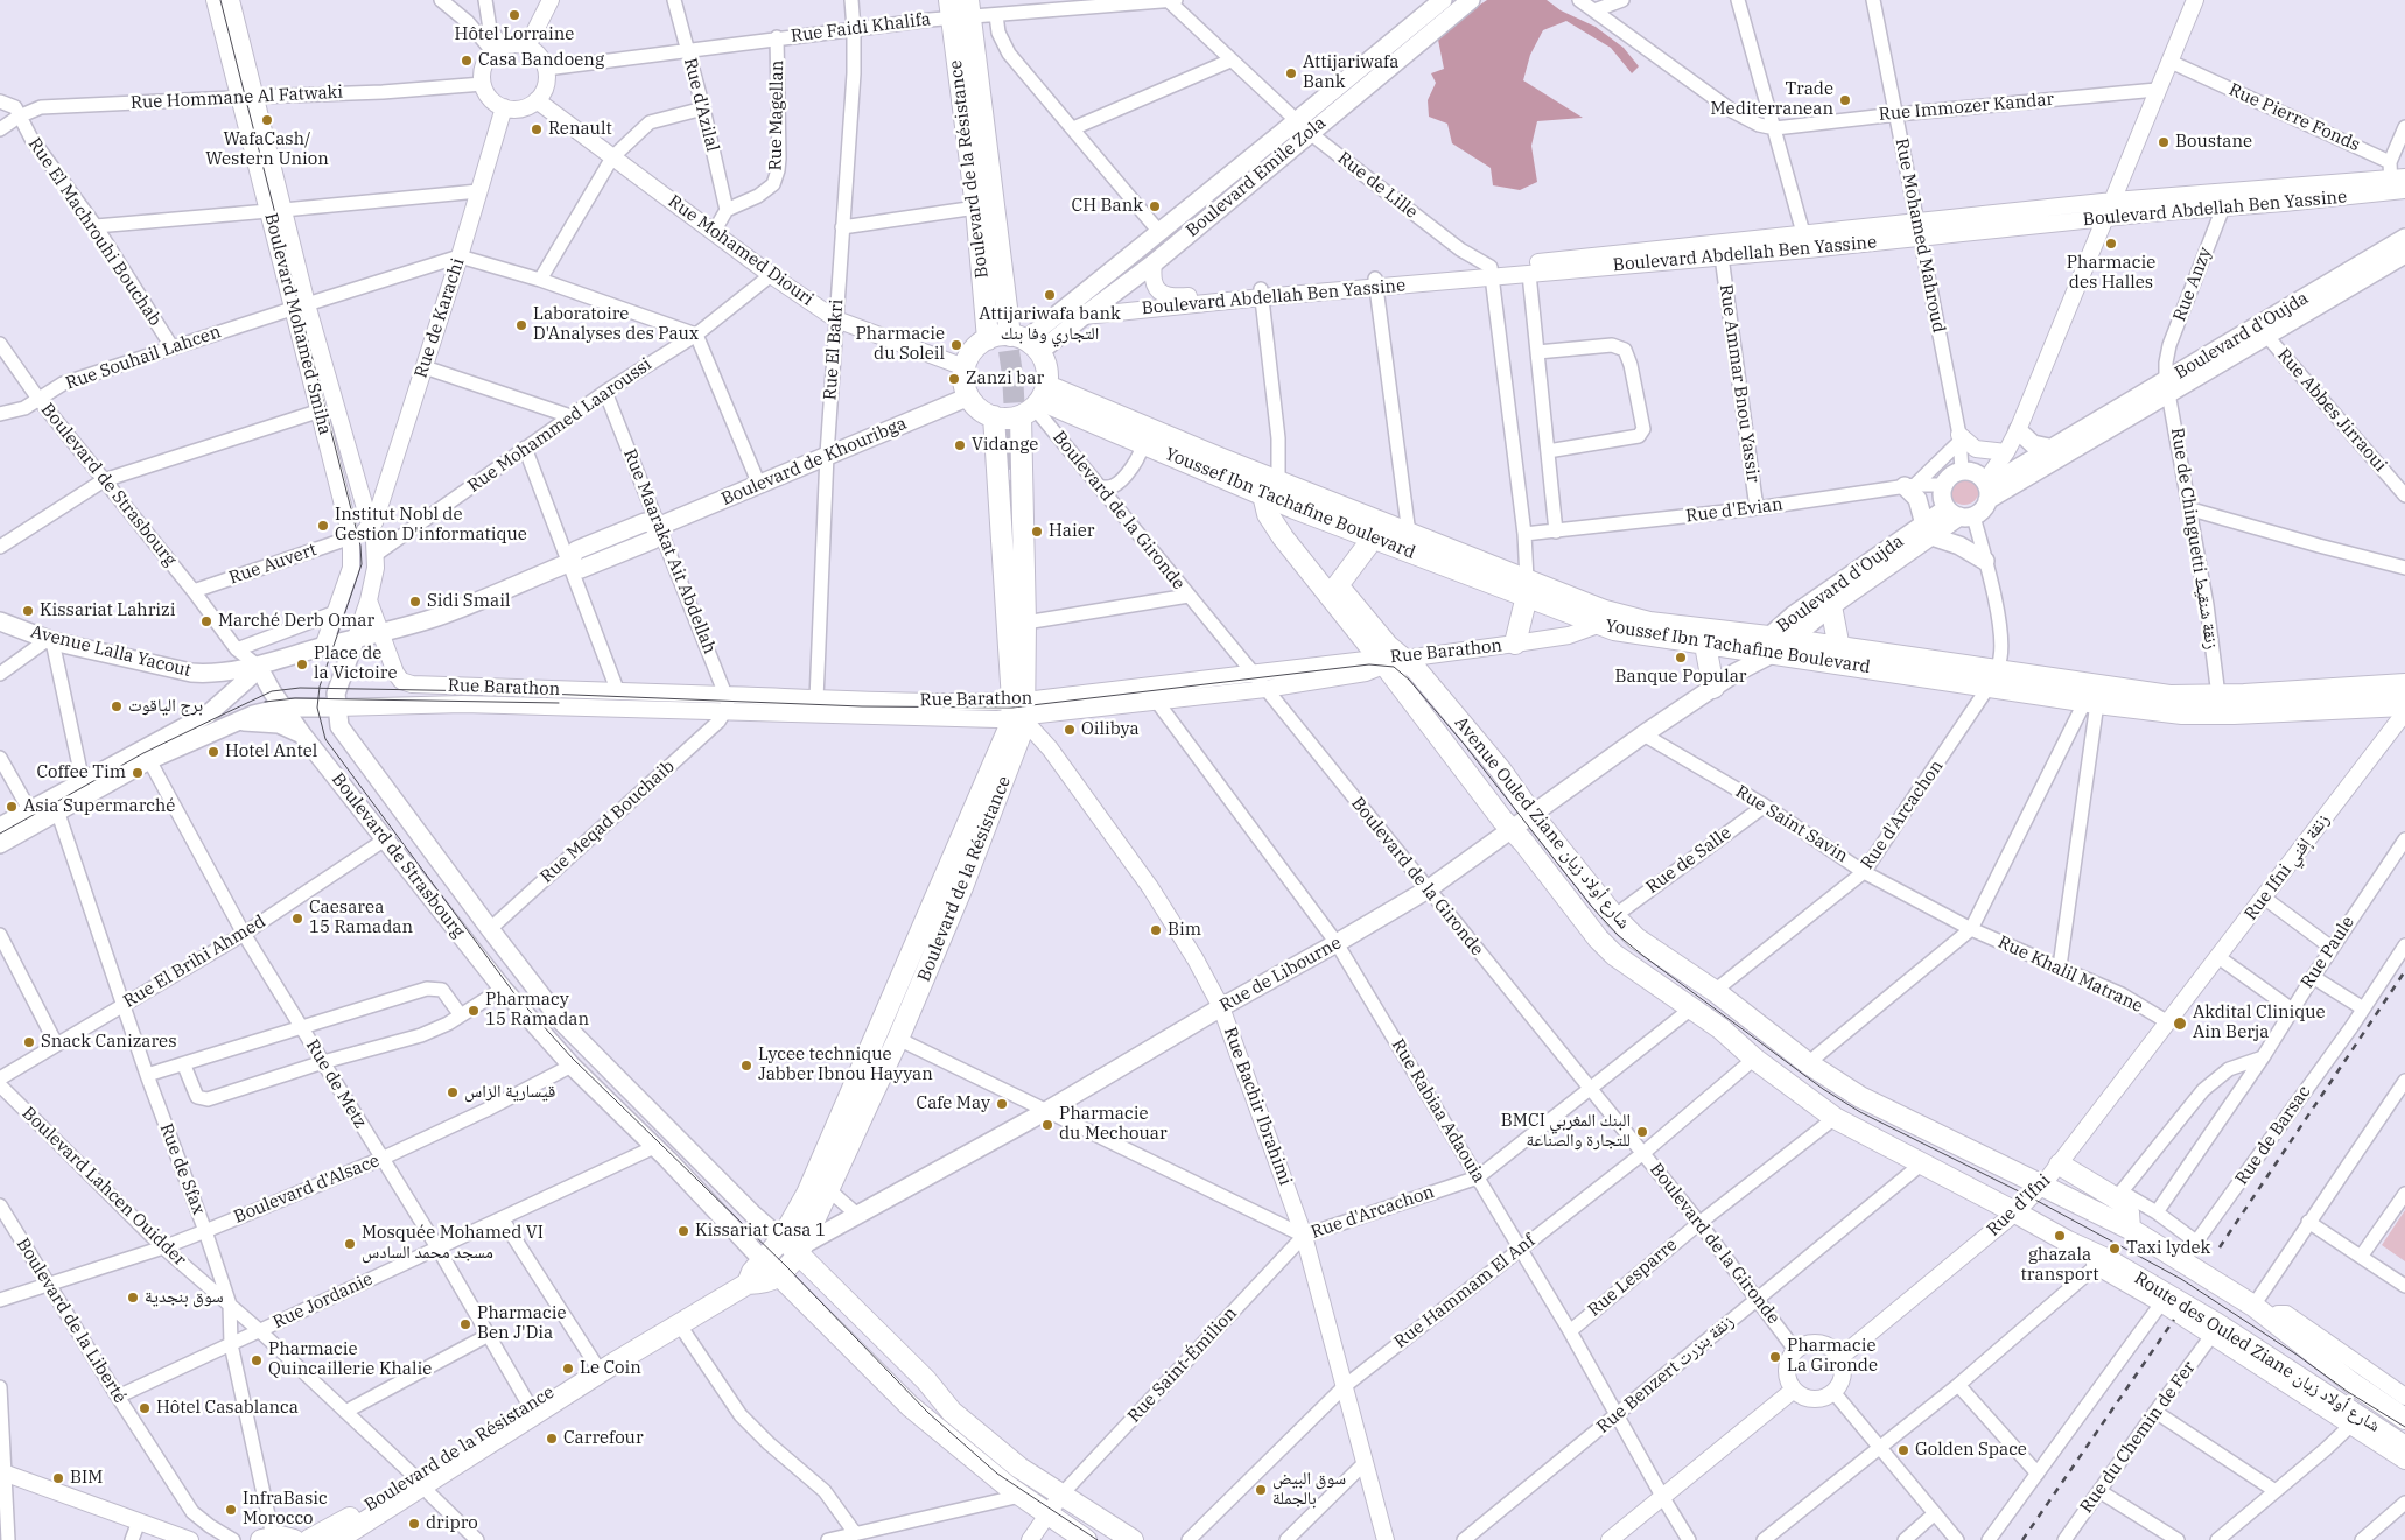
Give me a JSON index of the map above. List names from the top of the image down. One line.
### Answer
{"streets":{"main road":["Boulevard de la Résistance","Boulevard Emile Zola","Boulevard d'Oujda","Boulevard de Khouribga","Boulevard de Strasbourg","Youssef Ibn Tachafine Boulevard","Avenue Lalla Yacout","Avenue Ouled Ziane شارع أولاد زيان","Rue de Libourne","Route des Ouled Ziane شارع أولاد زيان"],"street":["Rue Faidi Khalifa","Rue Hommane Al Fatwaki","Rue d'Azilal","Rue Immozer Kandar","Rue Magellan","Rue Pierre Fonds","Rue de Lille","Boulevard Abdellah Ben Yassine","Rue El Machrouhi Bouchab","Rue Mohamed Mahroud","Rue Mohamed Diouri","Rue Anzy","Rue de Karachi","Boulevard Mohamed Smiha","Rue El Bakri","Rue Souhail Lahcen","Rue Ammar Bnou Yassir","Rue Abbes Jirraoui","Rue Mohammed Laaroussi","Boulevard de la Gironde","Rue d'Evian","Rue de Chinguetti زنقة شنقيط","Rue Maarakat Ait Abdellah","Rue Auvert","Rue Barathon","Rue d'Arcachon","Rue Meqad Bouchaib","Rue Saint Savin","Rue de Salle","Rue Ifni زنقة إفني","Rue Paule","Rue El Brihi Ahmed","Rue Khalil Matrane","Rue de Metz","Rue Bachir Ibrahimi","Rue Rabiaa Adaouia","Rue de Barsac","Rue de Sfax","Boulevard Lahcen Ouidder","Boulevard d'Alsace","Rue d'Ifni","Rue Lesparre","Rue Hammam El Anf","Rue Jordanie","Boulevard de la Liberté","Rue Saint-Émilion","Rue Benzert زنقة بنزرت","Rue du Chemin de Fer"]},"crossings":[["Rue Faidi Khalifa","Rue Hommane Al Fatwaki"],["Rue Faidi Khalifa","Rue d'Azilal"],["Rue Faidi Khalifa","Rue Magellan"],["Rue Faidi Khalifa","Boulevard de la Résistance"],["Rue Faidi Khalifa","Rue de Lille"],["Rue Faidi Khalifa","Rue Mohamed Diouri"],["Rue Faidi Khalifa","Rue de Karachi"],["Rue Faidi Khalifa","Rue El Bakri"],["Rue Hommane Al Fatwaki","Rue El Machrouhi Bouchab"],["Rue Hommane Al Fatwaki","Rue Mohamed Diouri"],["Rue Hommane Al Fatwaki","Rue de Karachi"],["Rue Hommane Al Fatwaki","Boulevard Mohamed Smiha"],["Rue d'Azilal","Rue Magellan"],["Rue Immozer Kandar","Rue Mohamed Mahroud"],["Boulevard de la Résistance","Boulevard Emile Zola"],["Boulevard de la Résistance","Rue Mohamed Diouri"],["Boulevard de la Résistance","Boulevard de Khouribga"],["Boulevard de la Résistance","Boulevard de Strasbourg"],["Boulevard de la Résistance","Youssef Ibn Tachafine Boulevard"],["Boulevard de la Résistance","Boulevard de la Gironde"],["Boulevard de la Résistance","Rue Barathon"],["Boulevard de la Résistance","Rue d'Arcachon"],["Boulevard de la Résistance","Rue de Libourne"],["Boulevard de la Résistance","Rue de Metz"],["Boulevard de la Résistance","Rue Bachir Ibrahimi"],["Boulevard de la Résistance","Boulevard Lahcen Ouidder"],["Boulevard Emile Zola","Rue de Lille"],["Boulevard Emile Zola","Boulevard Abdellah Ben Yassine"],["Boulevard Emile Zola","Rue Mohamed Diouri"],["Boulevard Emile Zola","Boulevard de Khouribga"],["Boulevard Emile Zola","Youssef Ibn Tachafine Boulevard"],["Boulevard Emile Zola","Boulevard de la Gironde"],["Rue de Lille","Boulevard Abdellah Ben Yassine"],["Boulevard Abdellah Ben Yassine","Rue Mohamed Mahroud"],["Boulevard Abdellah Ben Yassine","Rue Anzy"],["Boulevard Abdellah Ben Yassine","Rue Ammar Bnou Yassir"],["Rue El Machrouhi Bouchab","Rue Souhail Lahcen"],["Rue Mohamed Mahroud","Boulevard d'Oujda"],["Rue Mohamed Mahroud","Rue d'Evian"],["Rue Mohamed Diouri","Rue de Karachi"],["Rue Mohamed Diouri","Rue El Bakri"],["Rue Mohamed Diouri","Rue Mohammed Laaroussi"],["Rue Mohamed Diouri","Boulevard de Khouribga"],["Rue Mohamed Diouri","Youssef Ibn Tachafine Boulevard"],["Rue Mohamed Diouri","Boulevard de la Gironde"],["Rue Anzy","Boulevard d'Oujda"],["Rue Anzy","Rue de Chinguetti زنقة شنقيط"],["Rue de Karachi","Boulevard Mohamed Smiha"],["Rue de Karachi","Rue Souhail Lahcen"],["Boulevard Mohamed Smiha","Rue Souhail Lahcen"],["Boulevard Mohamed Smiha","Rue Mohammed Laaroussi"],["Boulevard Mohamed Smiha","Boulevard de Khouribga"],["Boulevard Mohamed Smiha","Boulevard de Strasbourg"],["Boulevard Mohamed Smiha","Rue Auvert"],["Boulevard d'Oujda","Rue Abbes Jirraoui"],["Boulevard d'Oujda","Youssef Ibn Tachafine Boulevard"],["Boulevard d'Oujda","Rue d'Evian"],["Boulevard d'Oujda","Rue de Chinguetti زنقة شنقيط"],["Boulevard d'Oujda","Rue de Libourne"],["Rue El Bakri","Boulevard de Khouribga"],["Rue El Bakri","Rue Barathon"],["Rue Souhail Lahcen","Boulevard de Strasbourg"],["Rue Ammar Bnou Yassir","Rue d'Evian"],["Rue Mohammed Laaroussi","Rue Maarakat Ait Abdellah"],["Boulevard de Khouribga","Boulevard de Strasbourg"],["Boulevard de Khouribga","Youssef Ibn Tachafine Boulevard"],["Boulevard de Khouribga","Boulevard de la Gironde"],["Boulevard de Khouribga","Rue Maarakat Ait Abdellah"],["Boulevard de Khouribga","Avenue Lalla Yacout"],["Boulevard de Khouribga","Rue Barathon"],["Boulevard de Strasbourg","Rue Auvert"],["Boulevard de Strasbourg","Avenue Lalla Yacout"],["Boulevard de Strasbourg","Rue Meqad Bouchaib"],["Boulevard de Strasbourg","Rue El Brihi Ahmed"],["Boulevard de Strasbourg","Boulevard d'Alsace"],["Boulevard de Strasbourg","Rue Jordanie"],["Youssef Ibn Tachafine Boulevard","Boulevard de la Gironde"],["Youssef Ibn Tachafine Boulevard","Rue de Chinguetti زنقة شنقيط"],["Youssef Ibn Tachafine Boulevard","Rue Barathon"],["Youssef Ibn Tachafine Boulevard","Rue d'Arcachon"],["Youssef Ibn Tachafine Boulevard","Avenue Ouled Ziane شارع أولاد زيان"],["Boulevard de la Gironde","Rue Barathon"],["Boulevard de la Gironde","Rue d'Arcachon"],["Boulevard de la Gironde","Rue de Libourne"],["Boulevard de la Gironde","Rue d'Ifni"],["Boulevard de la Gironde","Rue Lesparre"],["Boulevard de la Gironde","Rue Hammam El Anf"],["Boulevard de la Gironde","Rue Benzert زنقة بنزرت"],["Rue Maarakat Ait Abdellah","Rue Barathon"],["Rue Maarakat Ait Abdellah","Rue Meqad Bouchaib"],["Rue Barathon","Avenue Ouled Ziane شارع أولاد زيان"],["Rue Barathon","Rue Bachir Ibrahimi"],["Rue d'Arcachon","Avenue Ouled Ziane شارع أولاد زيان"],["Rue d'Arcachon","Rue Saint Savin"],["Rue d'Arcachon","Rue de Libourne"],["Rue d'Arcachon","Rue Bachir Ibrahimi"],["Rue d'Arcachon","Rue Rabiaa Adaouia"],["Rue d'Arcachon","Rue Saint-Émilion"],["Avenue Ouled Ziane شارع أولاد زيان","Rue de Salle"],["Avenue Ouled Ziane شارع أولاد زيان","Rue de Libourne"],["Avenue Ouled Ziane شارع أولاد زيان","Rue d'Ifni"],["Avenue Ouled Ziane شارع أولاد زيان","Rue Lesparre"],["Avenue Ouled Ziane شارع أولاد زيان","Rue Hammam El Anf"],["Avenue Ouled Ziane شارع أولاد زيان","Route des Ouled Ziane شارع أولاد زيان"],["Avenue Ouled Ziane شارع أولاد زيان","Rue Benzert زنقة بنزرت"],["Rue Saint Savin","Rue de Salle"],["Rue Saint Savin","Rue de Libourne"],["Rue Saint Savin","Rue Khalil Matrane"],["Rue Ifni زنقة إفني","Rue Khalil Matrane"],["Rue Ifni زنقة إفني","Rue d'Ifni"],["Rue El Brihi Ahmed","Rue de Metz"],["Rue El Brihi Ahmed","Rue de Sfax"],["Rue de Libourne","Rue Bachir Ibrahimi"],["Rue de Libourne","Rue Rabiaa Adaouia"],["Rue Khalil Matrane","Rue d'Ifni"],["Rue de Metz","Boulevard d'Alsace"],["Rue de Metz","Rue Jordanie"],["Rue Bachir Ibrahimi","Rue Hammam El Anf"],["Rue Bachir Ibrahimi","Rue Saint-Émilion"],["Rue Rabiaa Adaouia","Rue Lesparre"],["Rue Rabiaa Adaouia","Rue Hammam El Anf"],["Rue Rabiaa Adaouia","Rue Benzert زنقة بنزرت"],["Rue de Barsac","Route des Ouled Ziane شارع أولاد زيان"],["Rue de Sfax","Boulevard Lahcen Ouidder"],["Rue de Sfax","Boulevard d'Alsace"],["Rue de Sfax","Rue Jordanie"],["Boulevard Lahcen Ouidder","Boulevard d'Alsace"],["Boulevard Lahcen Ouidder","Rue Jordanie"],["Boulevard d'Alsace","Boulevard de la Liberté"],["Rue d'Ifni","Route des Ouled Ziane شارع أولاد زيان"],["Rue Jordanie","Boulevard de la Liberté"]],"places":["Hôtel Lorraine","Casa Bandoeng","Attijariwafa Bank","Trade Mediterranean","WafaCash/ Western Union","Renault","Boustane","CH Bank","Pharmacie des Halles","Attijariwafa bank التجاري وفا بنك","Laboratoire D'Analyses des Paux","Pharmacie du Soleil","Zanzi bar","Vidange","Institut Nobl de Gestion D'informatique","Haier","Sidi Smail","Kissariat Lahrizi","Marché Derb Omar","Banque Popular","Place de la Victoire","برج الياقوت","Oilibya","Hotel Antel","Coffee Tim","Asia Supermarché","Caesarea 15 Ramadan","Bim","Pharmacy 15 Ramadan","Akdital Clinique Ain Berja","Snack Canizares","Lycee technique Jabber Ibnou Hayyan","قيسارية الزاس","Cafe May","Pharmacie du Mechouar","BMCI البنك المغربي للتجارة والصناعة","Kissariat Casa 1","ghazala transport","Mosquée Mohamed VI مسجد محمد السادس","Taxi lydek","سوق بنجدية","Pharmacie Ben J'Dia","Pharmacie La Gironde","Pharmacie Quincaillerie Khalie","Le Coin","Hôtel Casablanca","Carrefour","Golden Space","BIM","سوق البيض بالجملة","InfraBasic Morocco","dripro"]}
